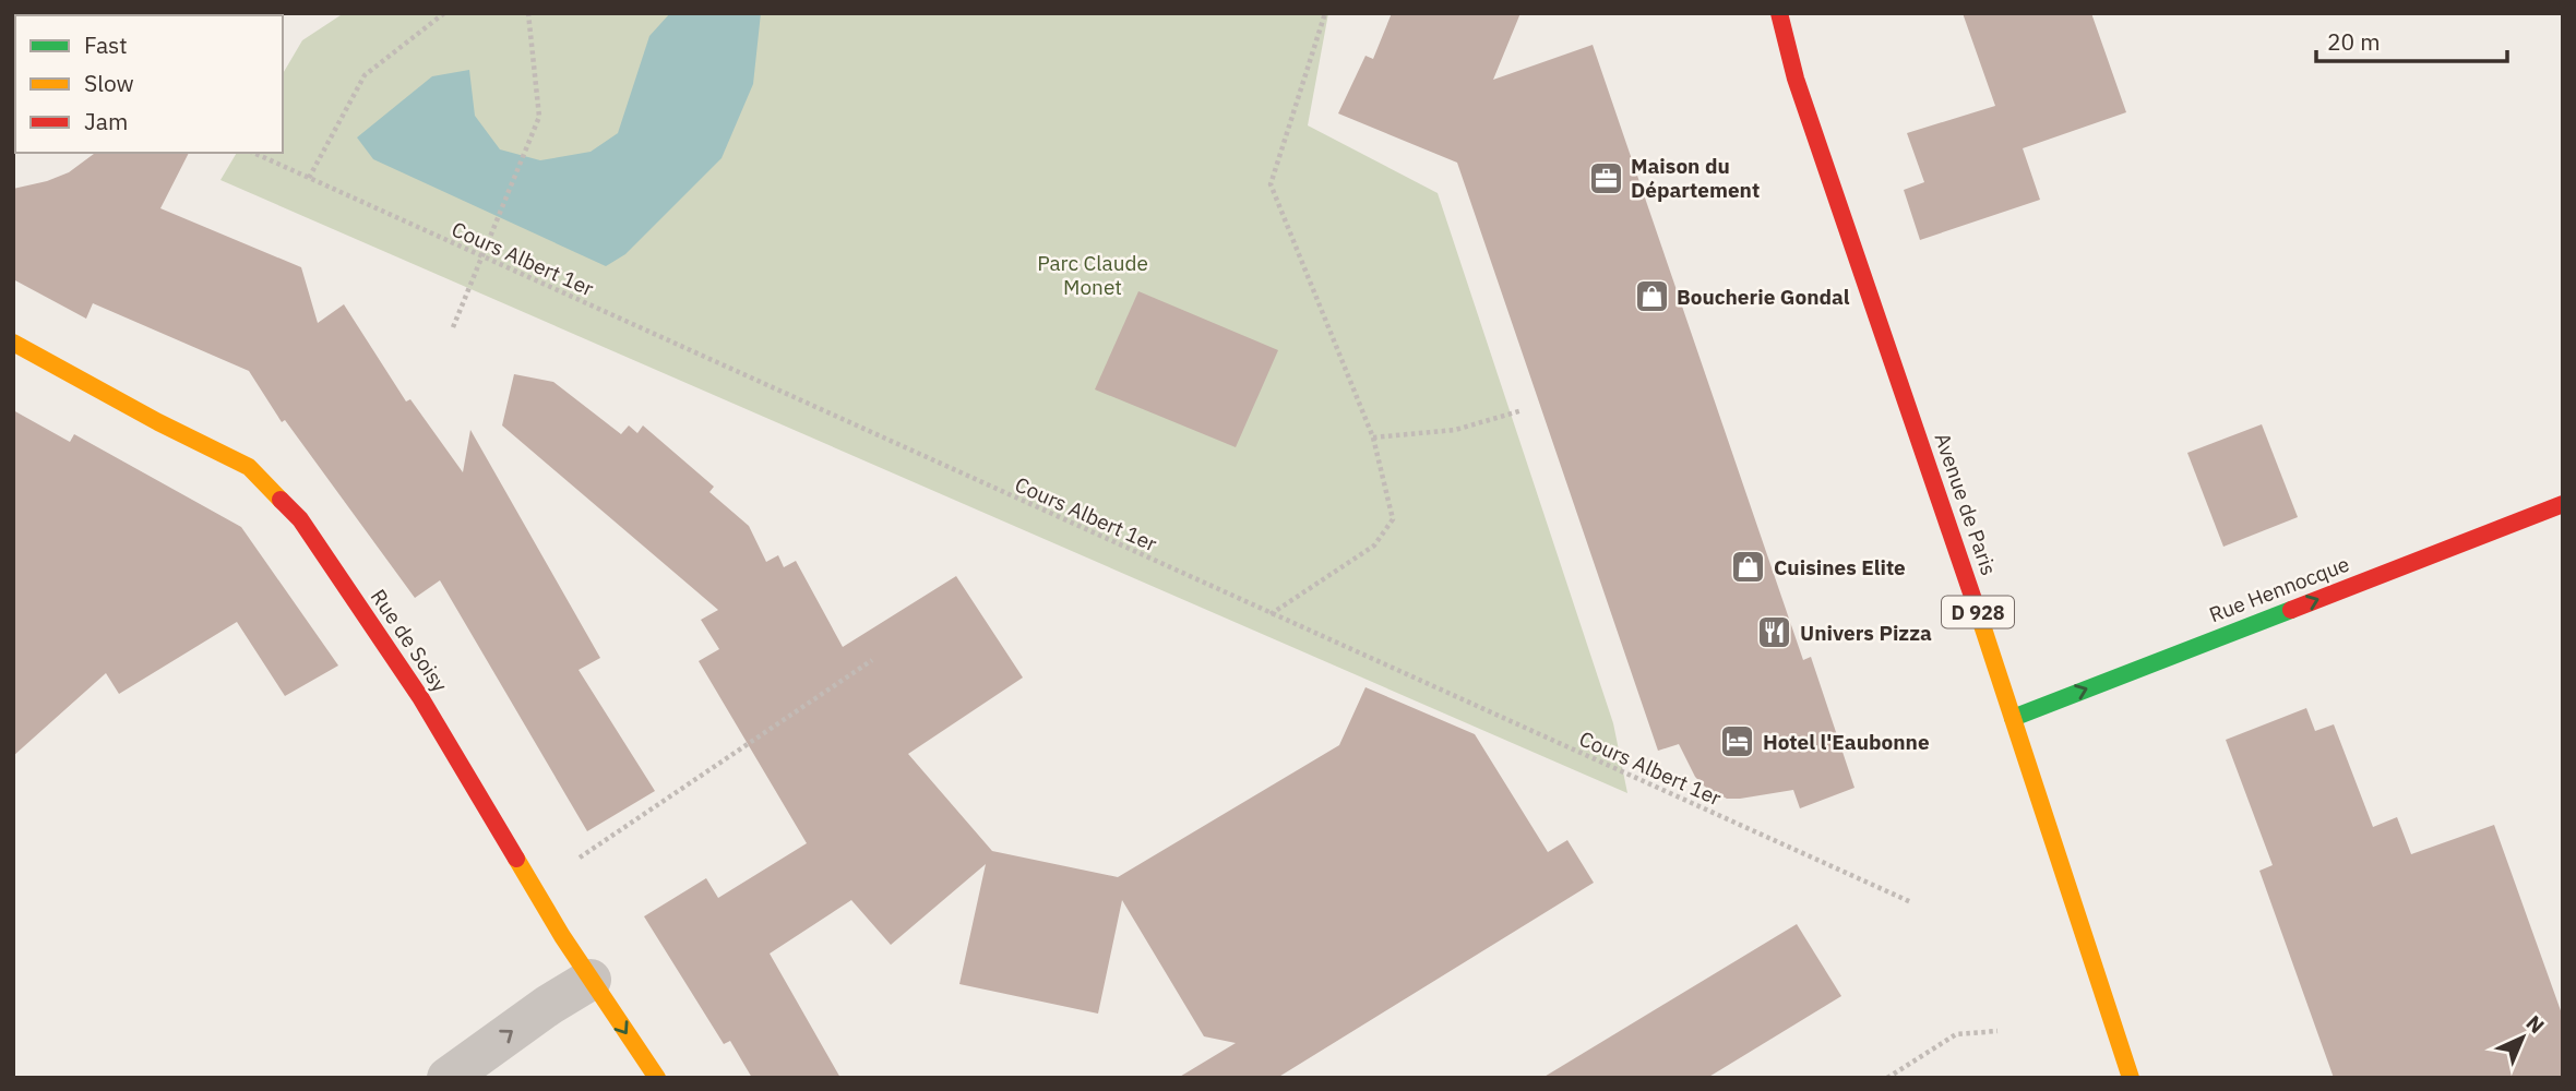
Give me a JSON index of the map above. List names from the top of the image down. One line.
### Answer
{"streets":{"street":["Avenue de Paris","Rue Hennocque","D 928","Rue de Soisy"],"path":["Cours Albert 1er"]},"crossings":[["Avenue de Paris","Rue Hennocque"]],"one_way":["Rue Hennocque"],"parks":["Parc Claude Monet"],"places":{"office":["Maison du Département"],"shop":["Boucherie Gondal","Cuisines Elite"],"restaurant":["Univers Pizza"],"hotel":["Hotel l'Eaubonne"]},"legend":["Fast","Slow","Jam"],"scale_bar":"20 m","north":"top right"}
